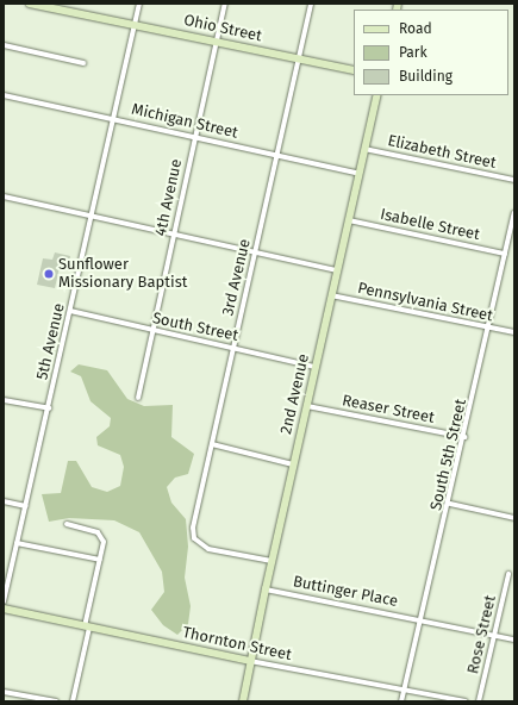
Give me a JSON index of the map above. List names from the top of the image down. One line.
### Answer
{"streets":{"street":["Ohio Street","Michigan Street","Elizabeth Street","4th Avenue","Isabelle Street","3rd Avenue","Pennsylvania Street","South Street","5th Avenue","2nd Avenue","Reaser Street","South 5th Street","Buttinger Place","Rose Street","Thornton Street"]},"crossings":[["Ohio Street","4th Avenue"],["Ohio Street","3rd Avenue"],["Ohio Street","5th Avenue"],["Michigan Street","4th Avenue"],["Michigan Street","3rd Avenue"],["Michigan Street","5th Avenue"],["Michigan Street","2nd Avenue"],["Elizabeth Street","2nd Avenue"],["4th Avenue","South Street"],["Isabelle Street","2nd Avenue"],["Isabelle Street","South 5th Street"],["3rd Avenue","South Street"],["3rd Avenue","2nd Avenue"],["Pennsylvania Street","2nd Avenue"],["Pennsylvania Street","South 5th Street"],["South Street","5th Avenue"],["South Street","2nd Avenue"],["2nd Avenue","Reaser Street"],["2nd Avenue","Buttinger Place"],["2nd Avenue","Thornton Street"],["Reaser Street","South 5th Street"],["South 5th Street","Buttinger Place"],["South 5th Street","Thornton Street"],["Buttinger Place","Rose Street"]],"places":["Sunflower Missionary Baptist"],"legend":["Road","Park","Building"]}
